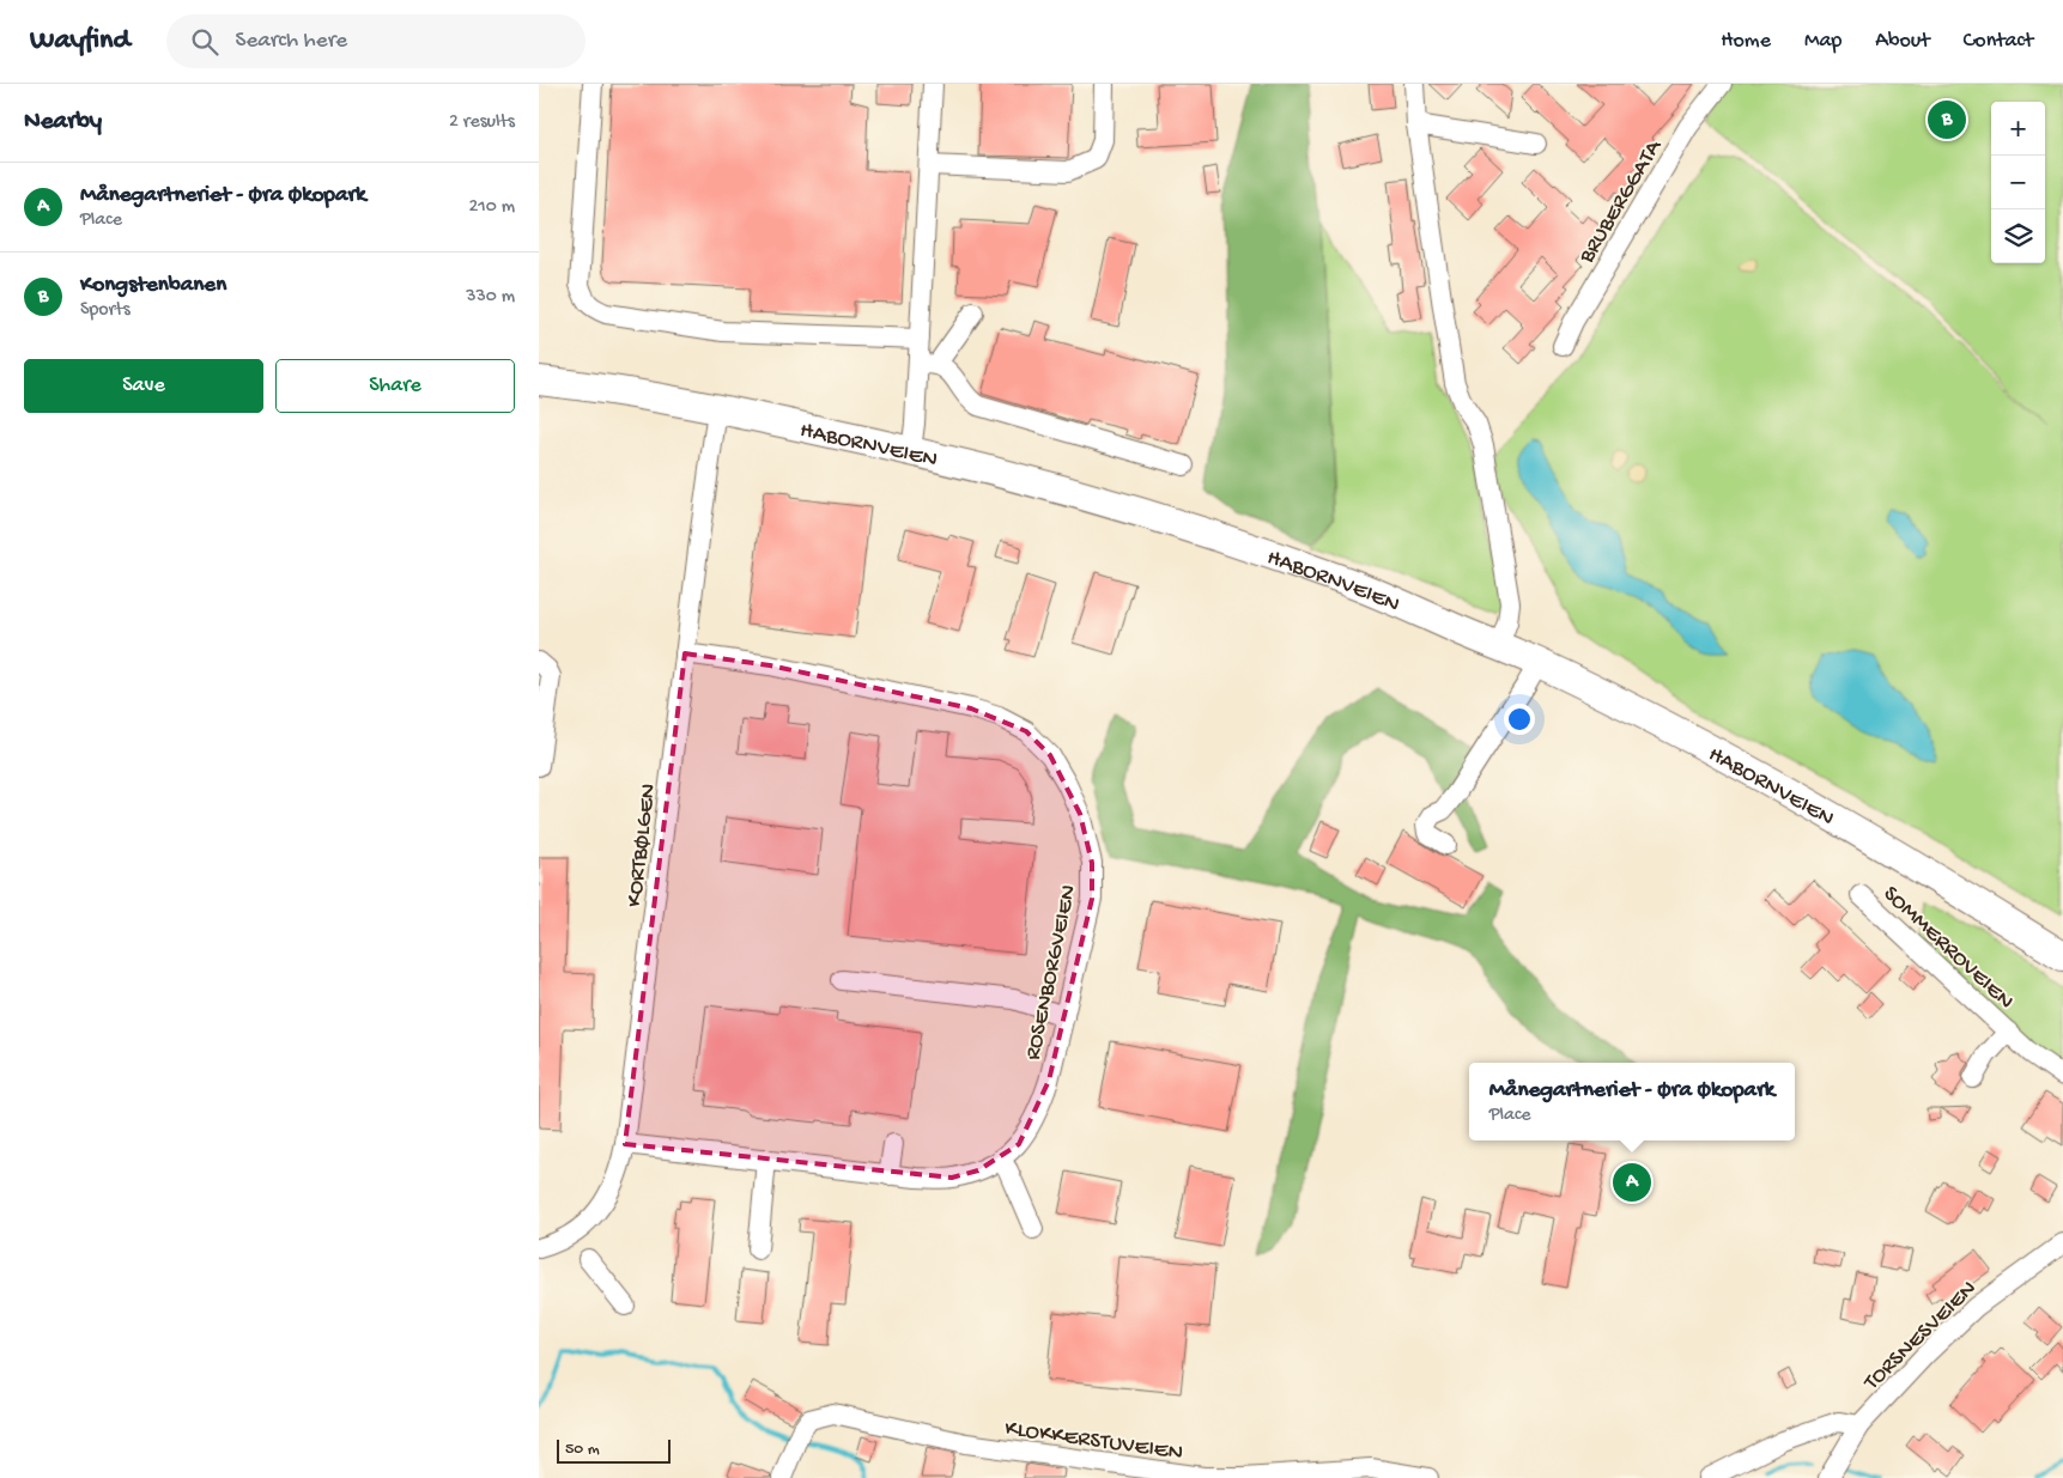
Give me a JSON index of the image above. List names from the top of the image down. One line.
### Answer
{"streets":{"highway":["HABORNVEIEN"],"street":["BRUBERGGATA","KORTBØLGEN","SOMMERROVEIEN","ROSENBORGVEIEN","TORSNESVEIEN","KLOKKERSTUVEIEN"]},"crossings":[["HABORNVEIEN","KORTBØLGEN"],["KORTBØLGEN","ROSENBORGVEIEN"]],"scale_bar":"50 m","page":{"header":"Wayfind","search":"Search here","nav":["Home","Map","About","Contact"],"heading":["Nearby","2 results"],"pins":["B","A"],"map_buttons":["+","−"],"list":[{"mark":"A","name":"Månegartneriet - Øra Økopark","note":"Place","value":"210 m"},{"mark":"B","name":"Kongstenbanen","note":"Sports","value":"330 m"}],"buttons":["Save","Share"],"popup":["Månegartneriet - Øra Økopark","Place"],"scale":"50 m"}}
